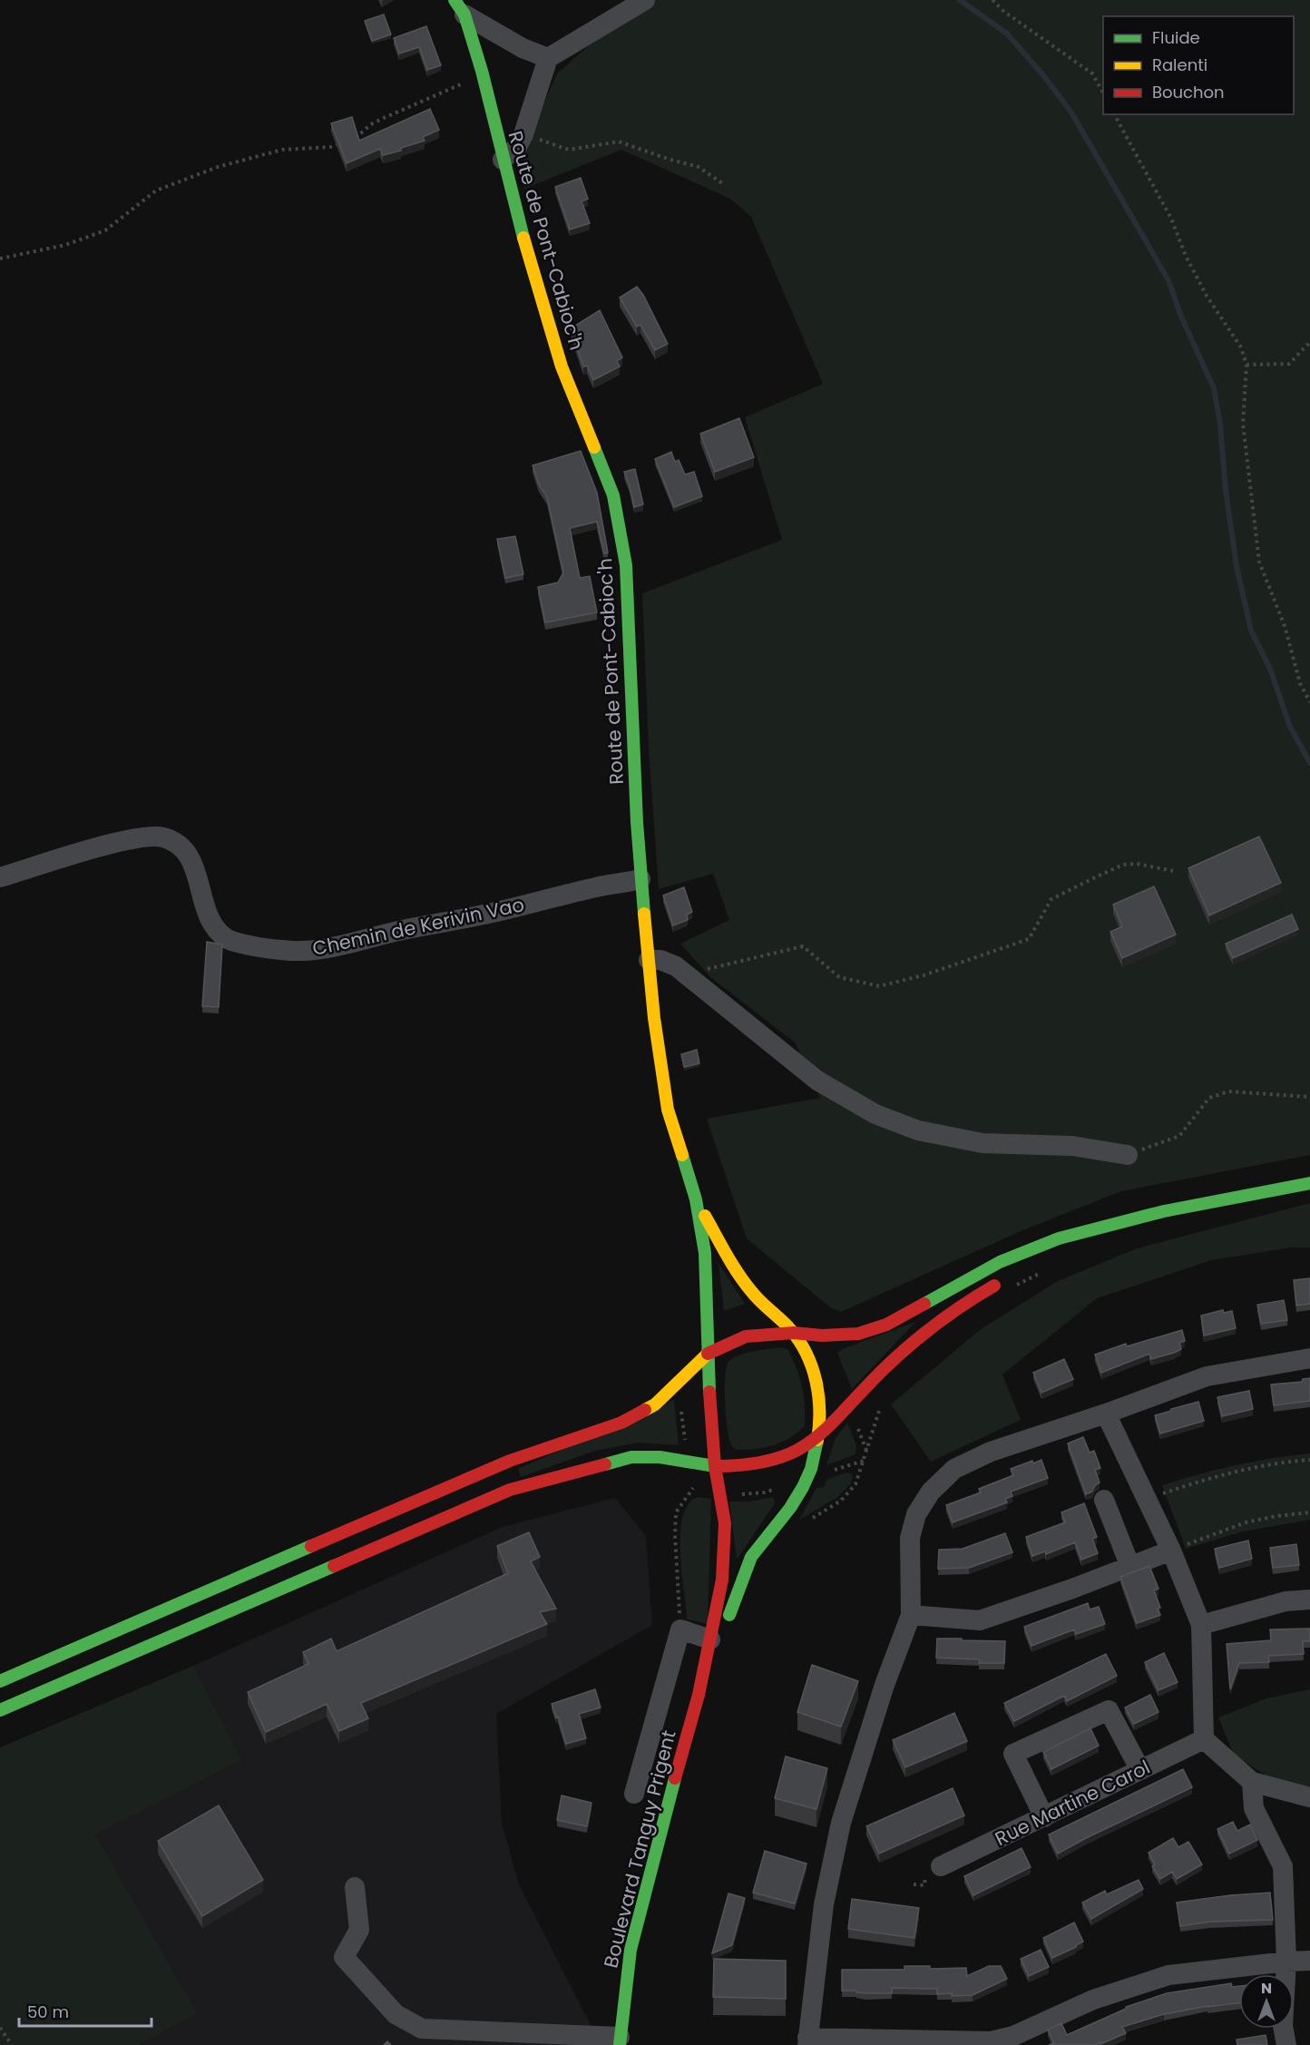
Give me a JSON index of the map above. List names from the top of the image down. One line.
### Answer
{"streets":{"main road":["Route de Pont-Cabioc'h","Boulevard Tanguy Prigent"],"street":["Chemin de Kerivin Vao","Rue Martine Carol"]},"crossings":[["Route de Pont-Cabioc'h","Chemin de Kerivin Vao"],["Route de Pont-Cabioc'h","Boulevard Tanguy Prigent"]],"legend":["Fluide","Ralenti","Bouchon"],"scale_bar":"50 m","north":"top"}
